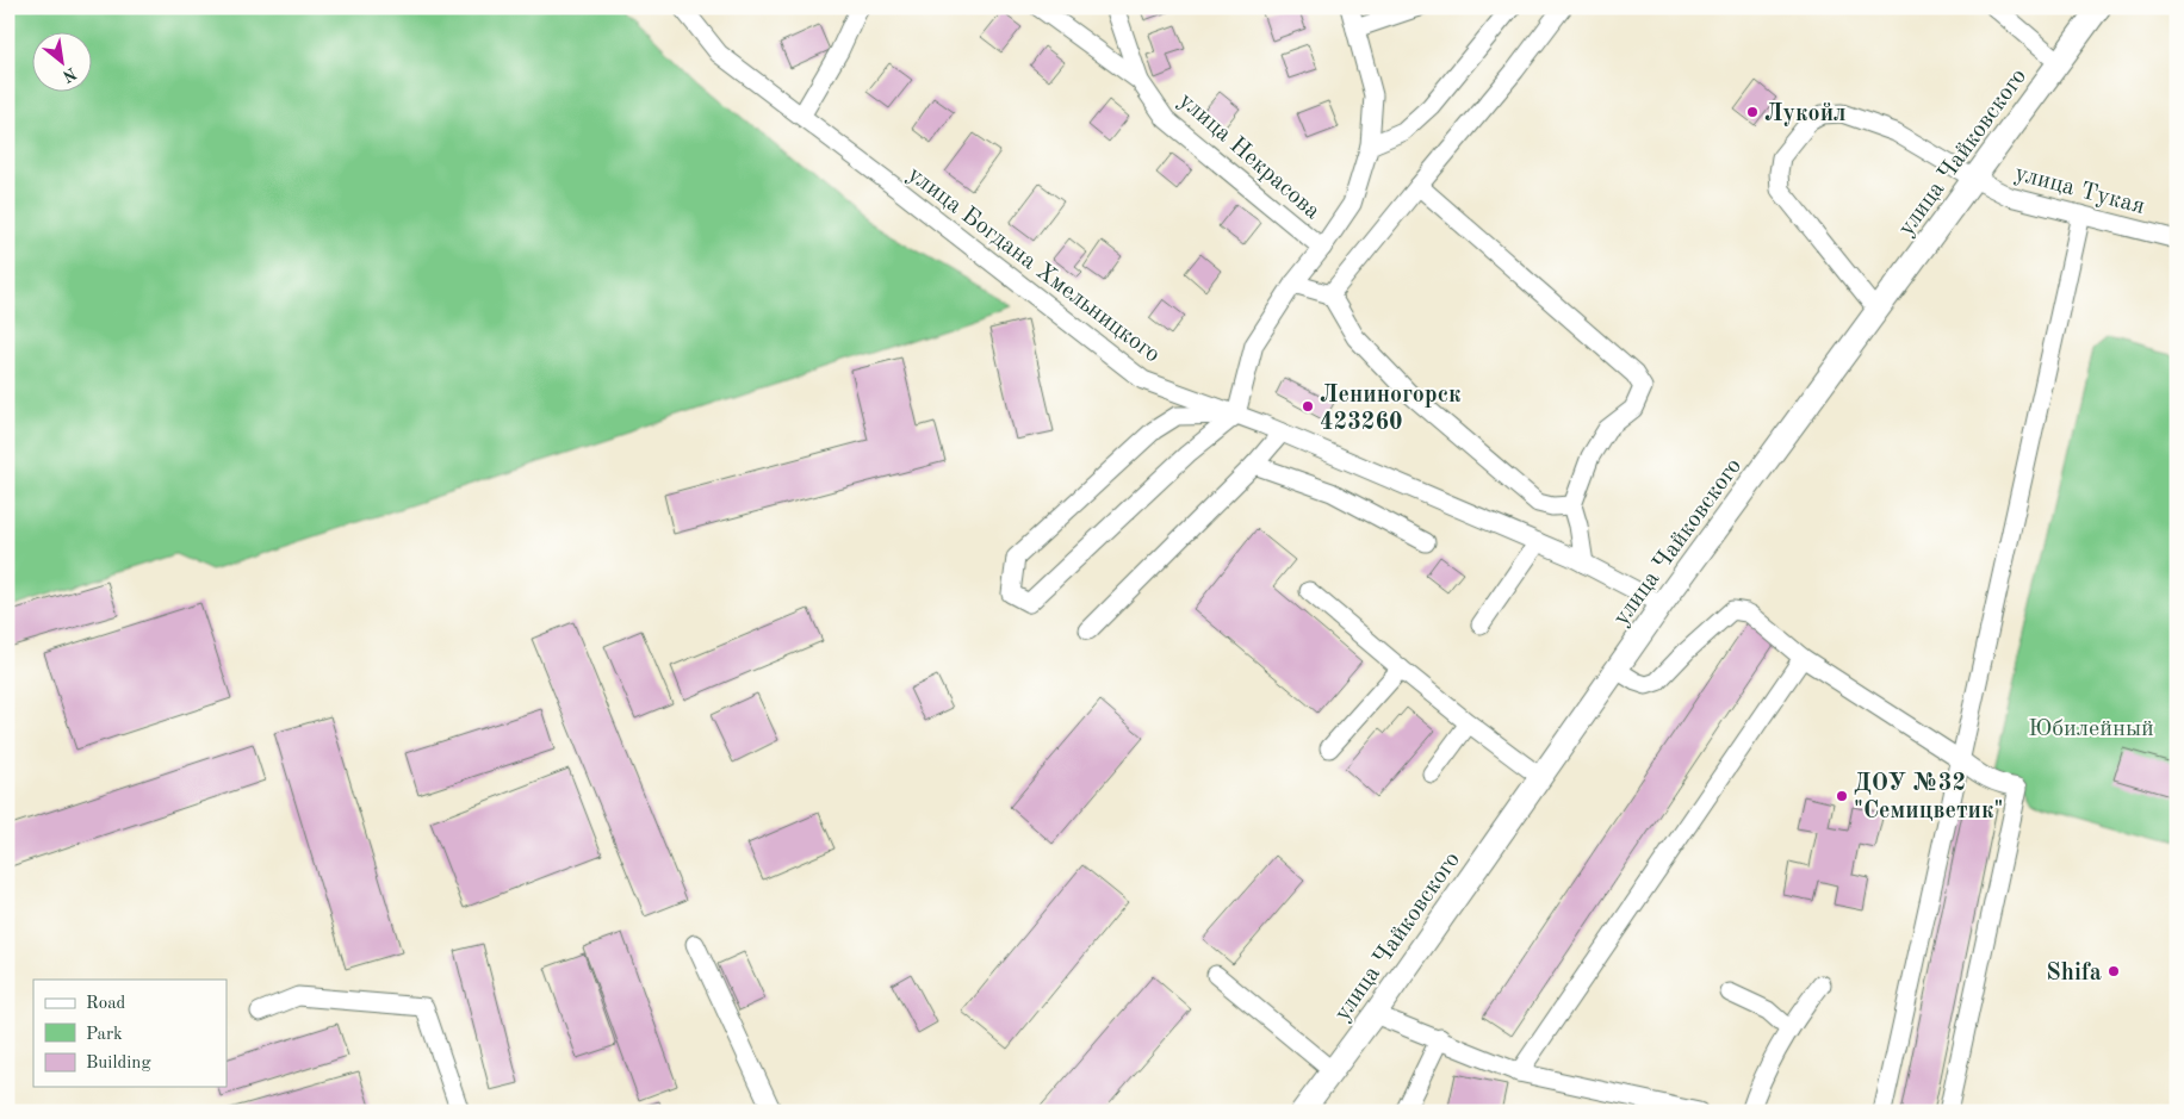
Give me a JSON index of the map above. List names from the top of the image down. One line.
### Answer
{"streets":{"main road":["улица Чайковского"],"street":["улица Некрасова","улица Тукая","улица Богдана Хмельницкого"]},"crossings":[["улица Чайковского","улица Тукая"],["улица Чайковского","улица Богдана Хмельницкого"]],"parks":["Юбилейный"],"places":["Лукойл","Лениногорск 423260","ДОУ №32 \"Семицветик\"","Shifa"],"legend":["Road","Park","Building"],"north":"bottom right"}
